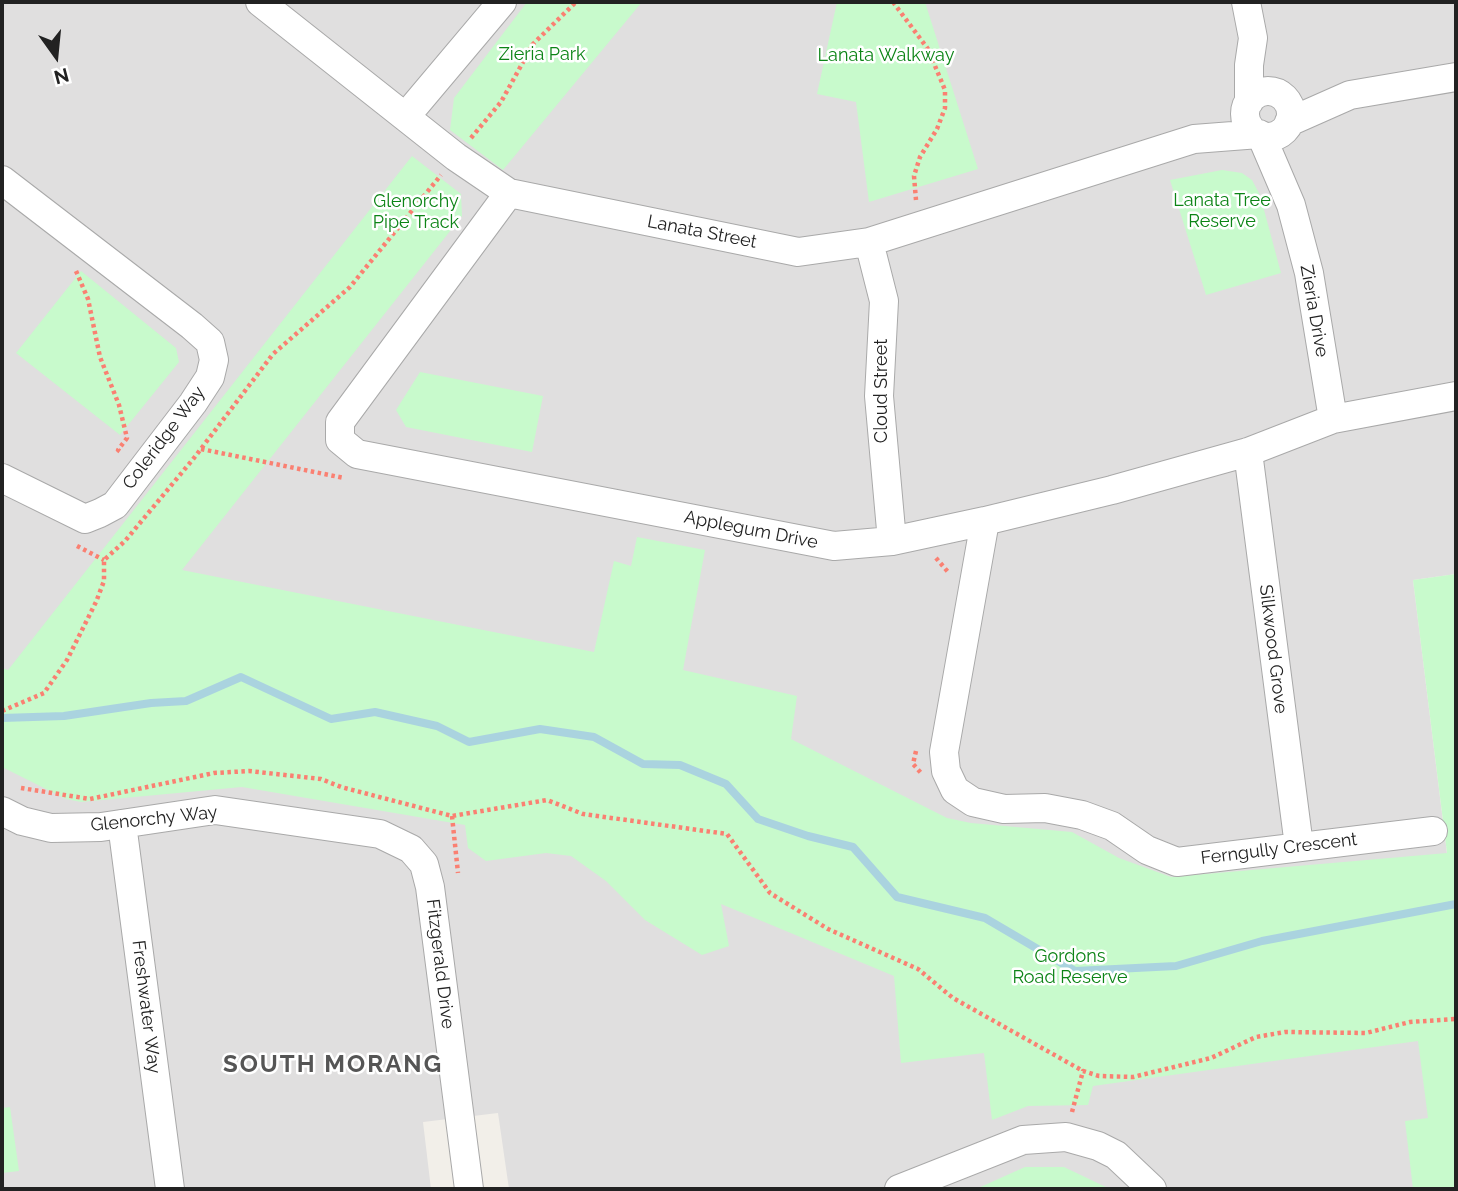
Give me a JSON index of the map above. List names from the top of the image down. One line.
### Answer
{"streets":{"street":["Lanata Street","Zieria Drive","Cloud Street","Coleridge Way","Applegum Drive","Silkwood Grove","Glenorchy Way","Ferngully Crescent","Fitzgerald Drive","Freshwater Way"]},"crossings":[["Lanata Street","Zieria Drive"],["Lanata Street","Cloud Street"],["Lanata Street","Applegum Drive"],["Zieria Drive","Applegum Drive"],["Cloud Street","Applegum Drive"],["Applegum Drive","Silkwood Grove"],["Silkwood Grove","Ferngully Crescent"],["Glenorchy Way","Fitzgerald Drive"],["Glenorchy Way","Freshwater Way"]],"districts":["SOUTH MORANG"],"parks":["Zieria Park","Lanata Walkway","Lanata Tree Reserve","Glenorchy Pipe Track","Gordons Road Reserve"],"north":"bottom"}
